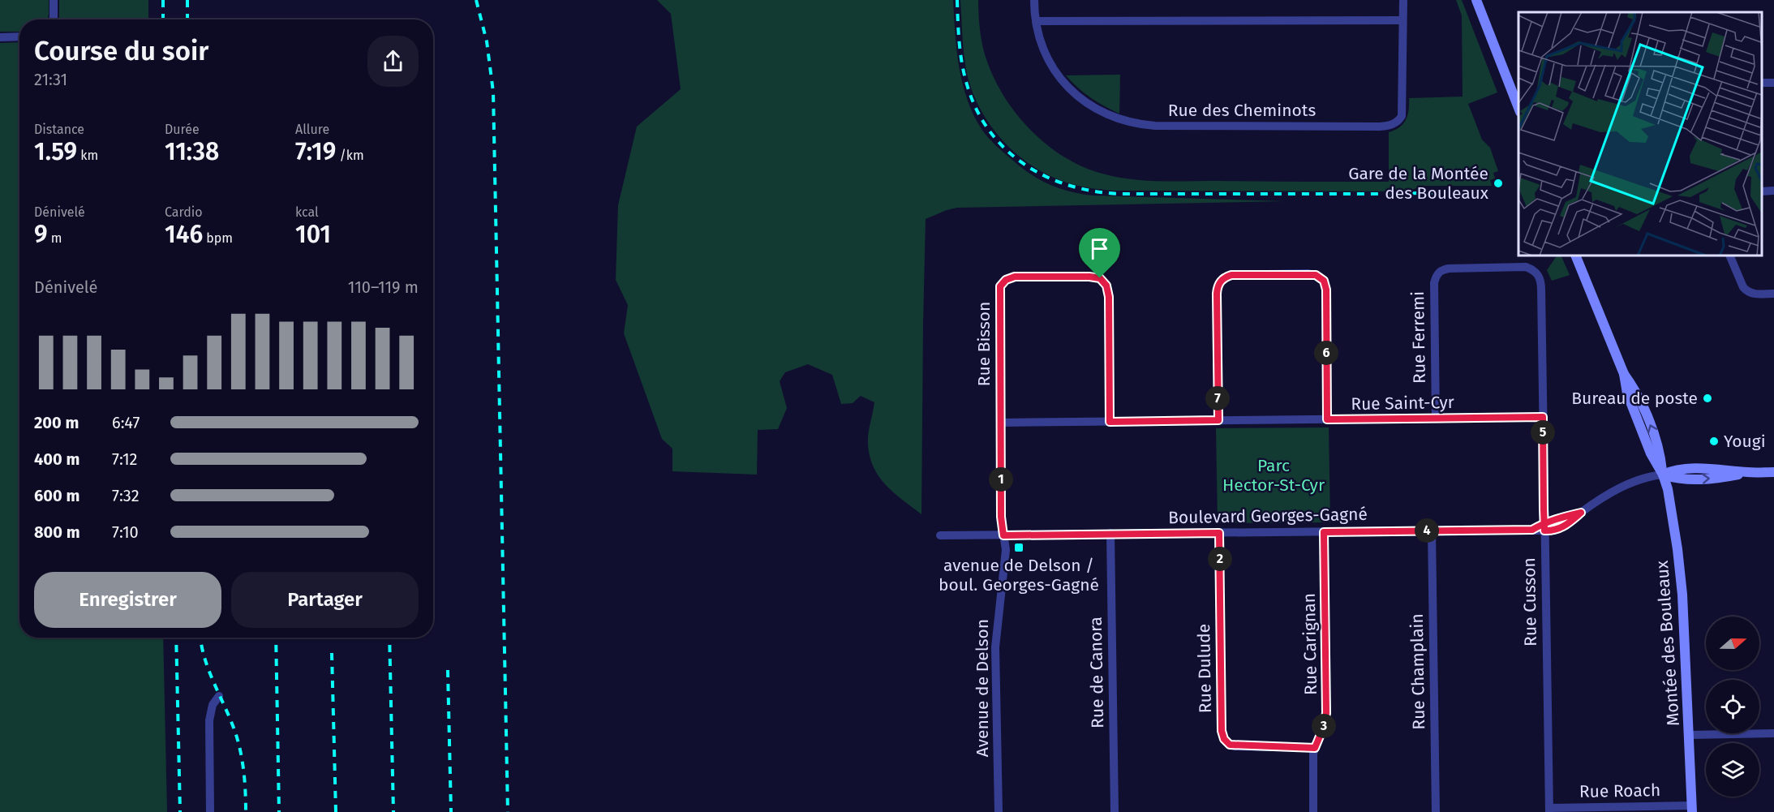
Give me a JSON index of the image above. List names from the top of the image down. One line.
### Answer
{"streets":{"street":["Rue des Cheminots","Rue Ferremi","Rue Bisson","Rue Saint-Cyr","Boulevard Georges-Gagné","Rue Cusson","Montée des Bouleaux","Rue Carignan","Rue Dulude","Rue Champlain","Rue de Canora","Avenue de Delson","Rue Roach"]},"crossings":[["Rue Ferremi","Rue Saint-Cyr"],["Rue Ferremi","Rue Cusson"],["Rue Bisson","Rue Saint-Cyr"],["Rue Bisson","Boulevard Georges-Gagné"],["Rue Bisson","Avenue de Delson"],["Rue Saint-Cyr","Rue Cusson"],["Boulevard Georges-Gagné","Rue Cusson"],["Boulevard Georges-Gagné","Montée des Bouleaux"],["Boulevard Georges-Gagné","Rue Carignan"],["Boulevard Georges-Gagné","Rue Dulude"],["Boulevard Georges-Gagné","Rue Champlain"],["Boulevard Georges-Gagné","Rue de Canora"],["Boulevard Georges-Gagné","Avenue de Delson"],["Rue Cusson","Rue Roach"],["Montée des Bouleaux","Rue Roach"],["Rue Carignan","Rue Dulude"]],"parks":["Parc Hector-St-Cyr"],"places":{"other":["Gare de la Montée des Bouleaux","Bureau de poste","Yougi"],"transit":["avenue de Delson / boul. Georges-Gagné"]},"north":"right","page":{"heading":["Course du soir","21:31"],"stats":[["Distance","1.59 km"],["Durée","11:38"],["Allure","7:19 /km"],["Dénivelé","9 m"],["Cardio","146 bpm"],["kcal","101"]],"chart":["Dénivelé","110–119 m"],"pins":["6","7","5","1","4","2","3"],"list":[{"name":"200 m","note":"6:47"},{"name":"400 m","note":"7:12"},{"name":"600 m","note":"7:32"},{"name":"800 m","note":"7:10"}],"buttons":["Enregistrer","Partager"]}}
